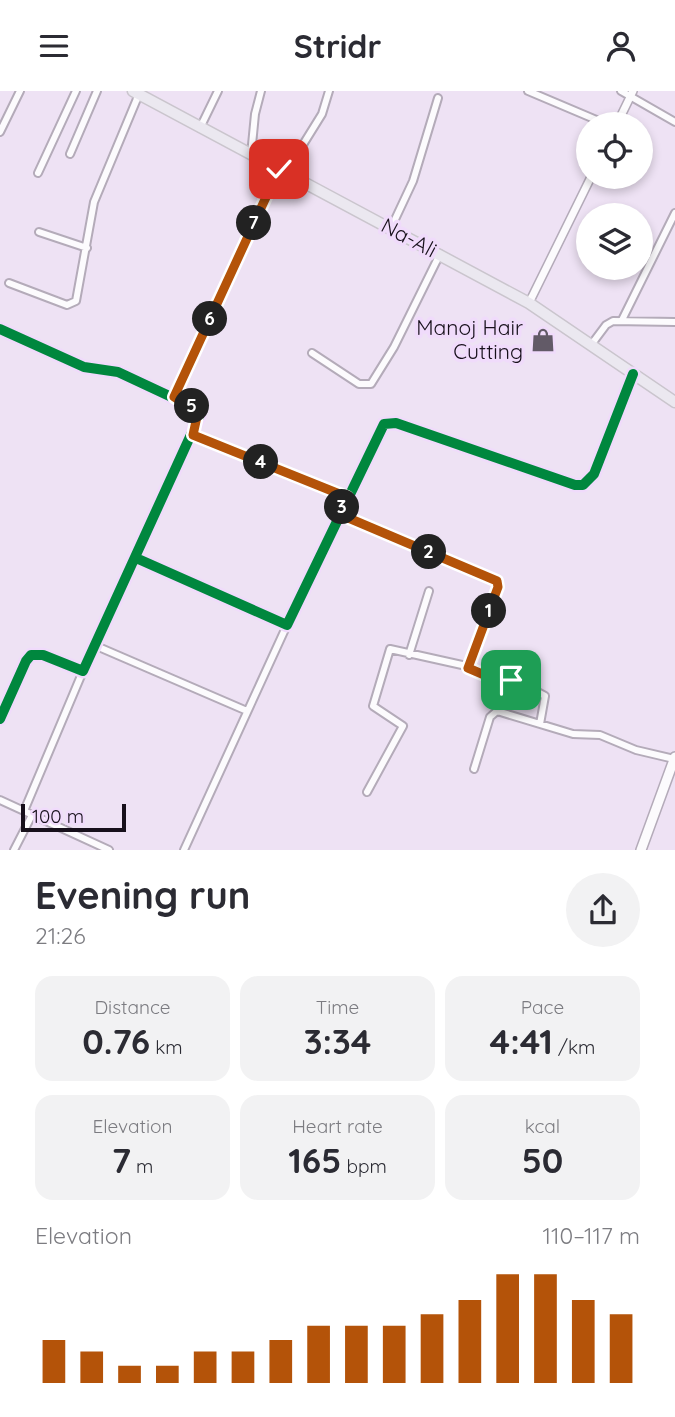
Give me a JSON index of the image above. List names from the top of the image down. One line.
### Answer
{"streets":{"main road":["Na-Ali"]},"places":{"shop":["Manoj Hair Cutting"]},"scale_bar":"100 m","page":{"header":"Stridr","pins":["7","6","5","4","3","2","1"],"scale":"100 m","heading":["Evening run","21:26"],"stats":[["Distance","0.76 km"],["Time","3:34"],["Pace","4:41 /km"],["Elevation","7 m"],["Heart rate","165 bpm"],["kcal","50"]],"chart":["Elevation","110–117 m"]}}
